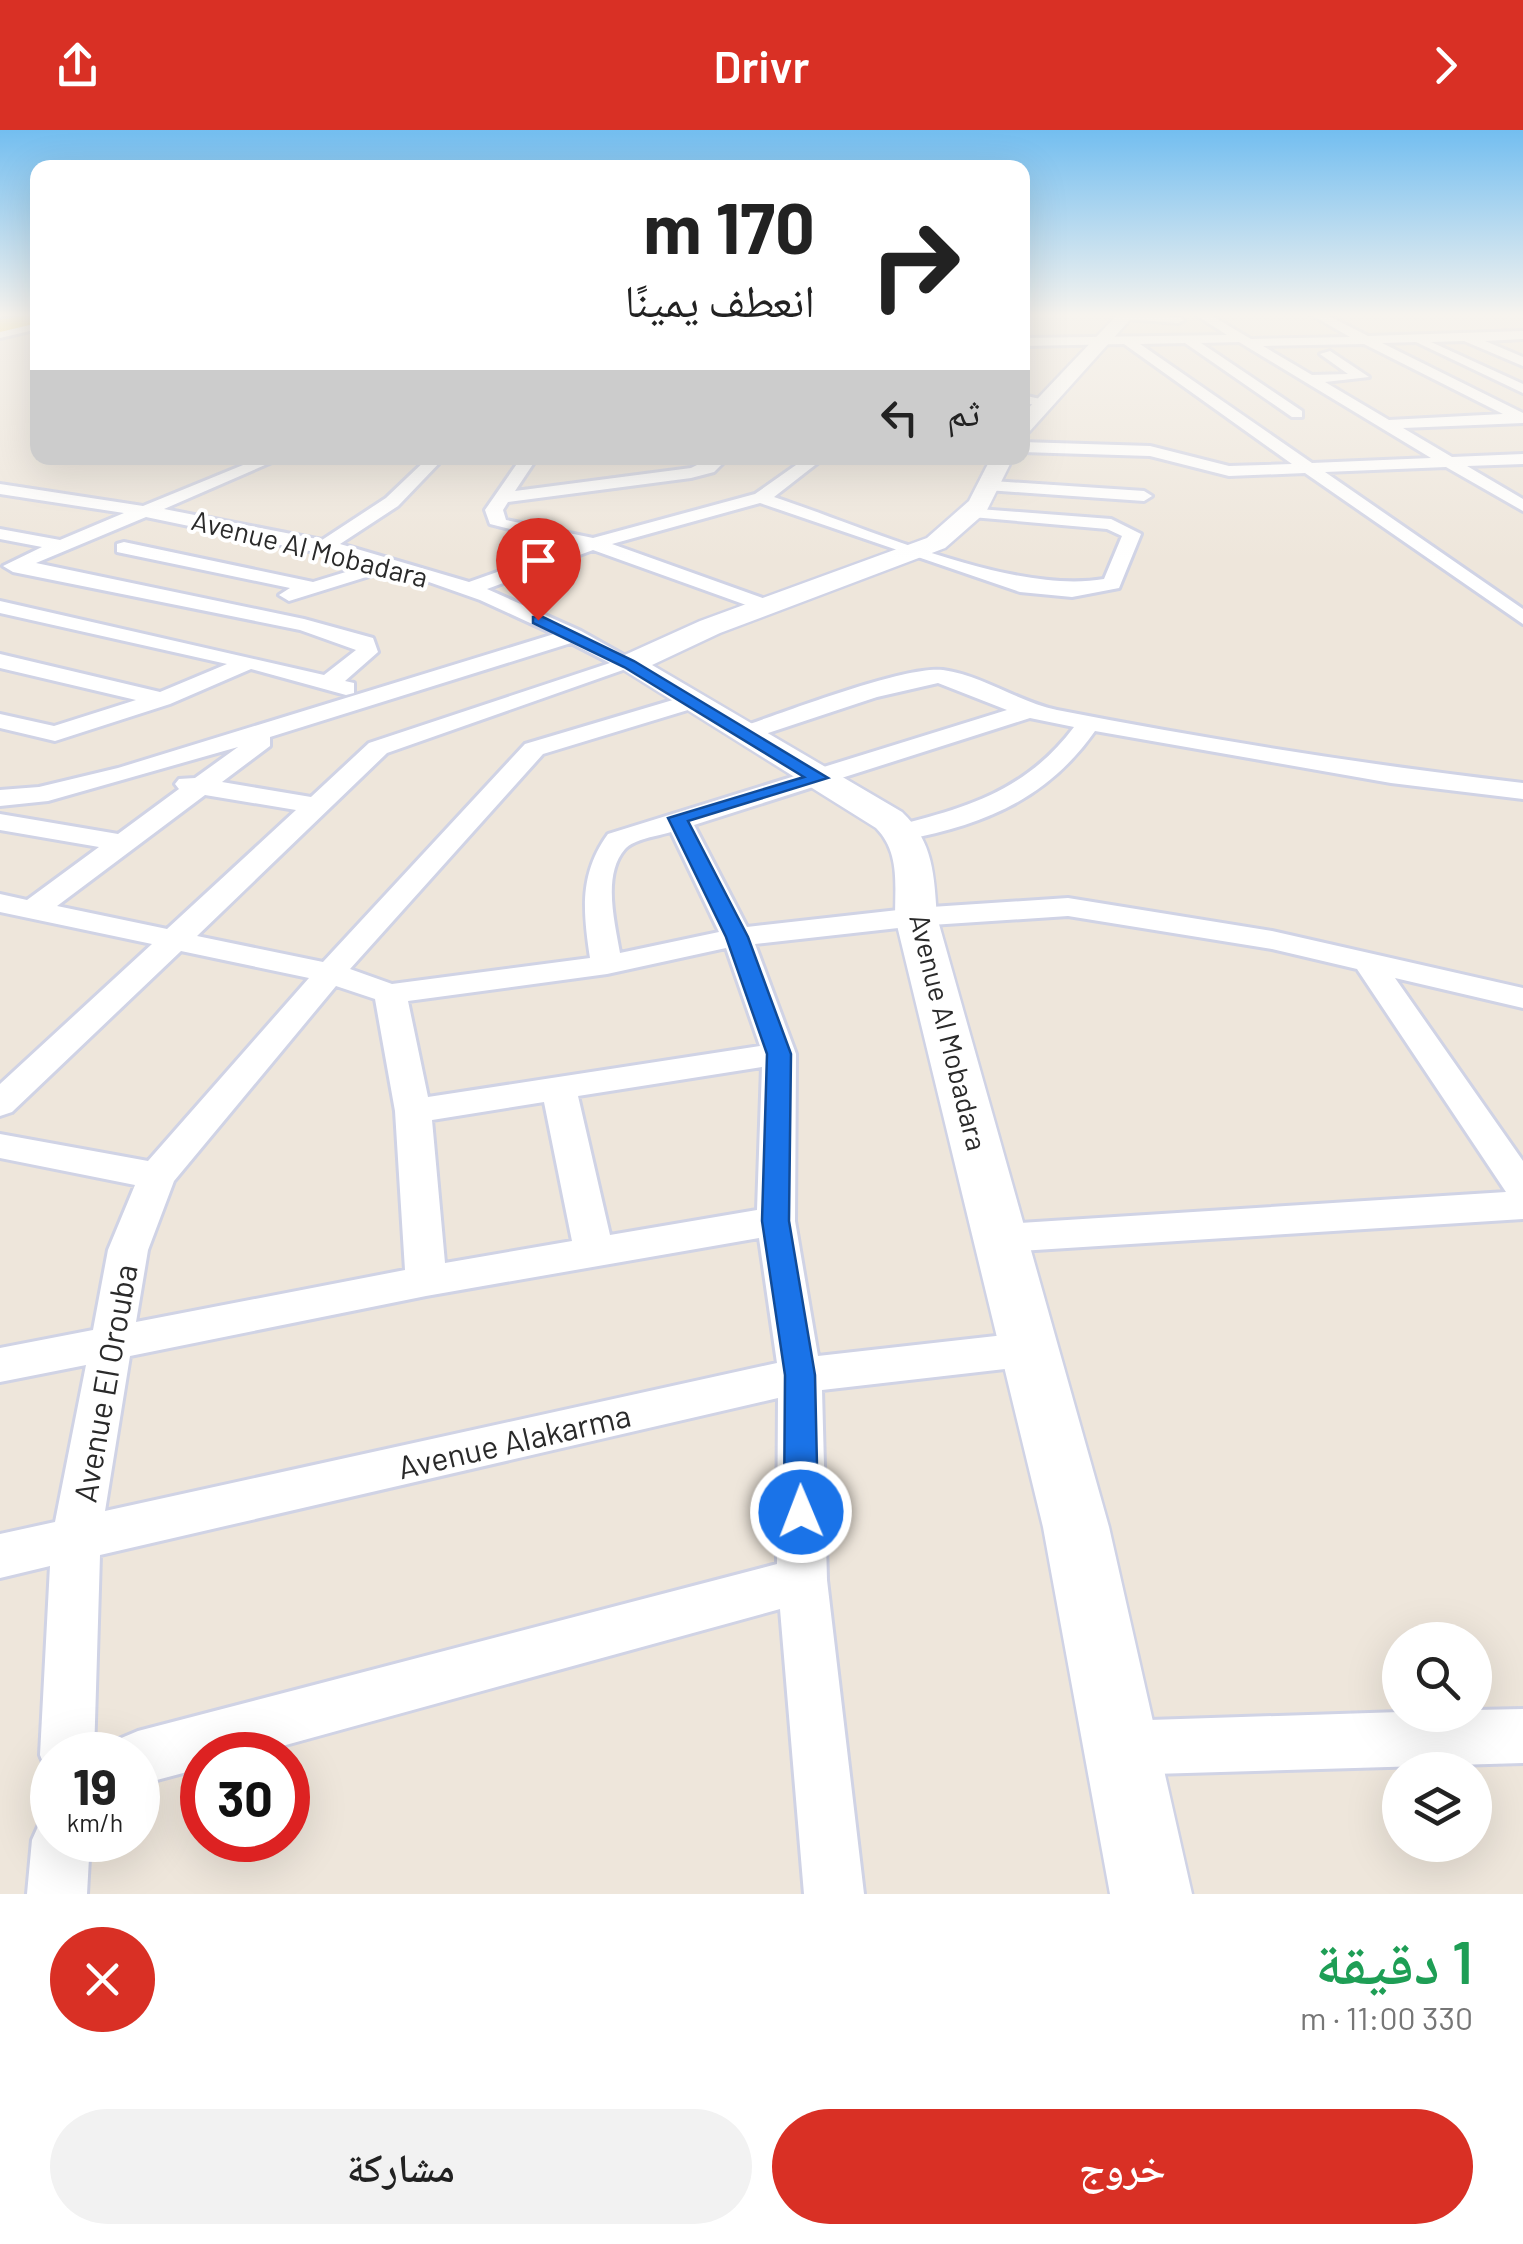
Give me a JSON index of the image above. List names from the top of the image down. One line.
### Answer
{"streets":{"street":["Avenue Al Mobadara","Avenue El Orouba","Avenue Alakarma"]},"crossings":[["Avenue Al Mobadara","Avenue El Orouba"],["Avenue Al Mobadara","Avenue Alakarma"],["Avenue El Orouba","Avenue Alakarma"]],"page":{"header":"Drivr","turn":["170 m","انعطف يمينًا"],"then":"ثم","speed":"19 km/h","limit":"30","heading":["1 دقيقة","330 m · 11:00"],"buttons":["خروج","مشاركة"]}}
